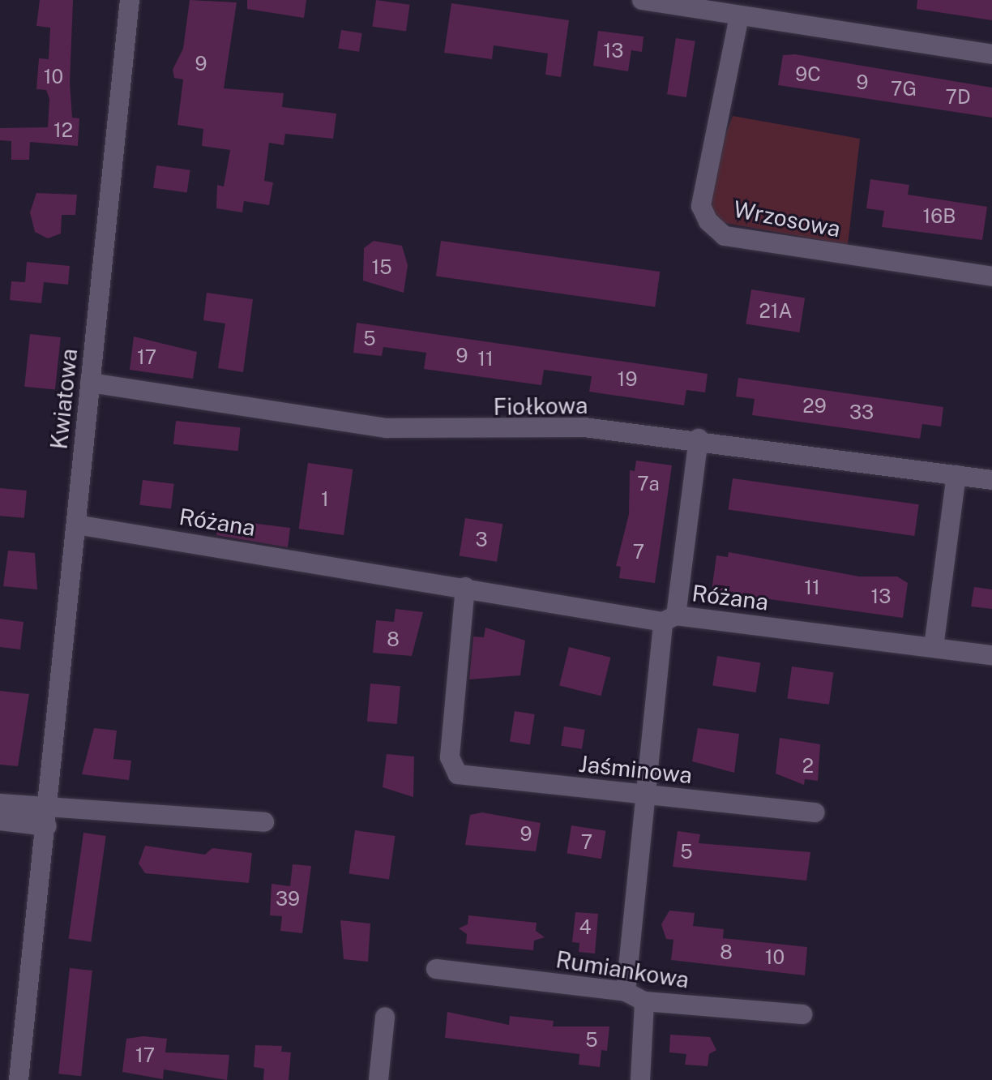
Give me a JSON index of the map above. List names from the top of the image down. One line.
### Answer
{"streets":{"street":["Wrzosowa","Kwiatowa","Fiołkowa","Różana","Jaśminowa","Rumiankowa"]},"crossings":[["Kwiatowa","Fiołkowa"],["Kwiatowa","Różana"],["Różana","Jaśminowa"]],"house_numbers":["13","9","9C","10","9","7G","7D","12","16B","15","21A","5","9","17","11","19","29","33","7a","1","3","7","11","13","8","2","9","7","5","39","4","8","10","5","17"]}
